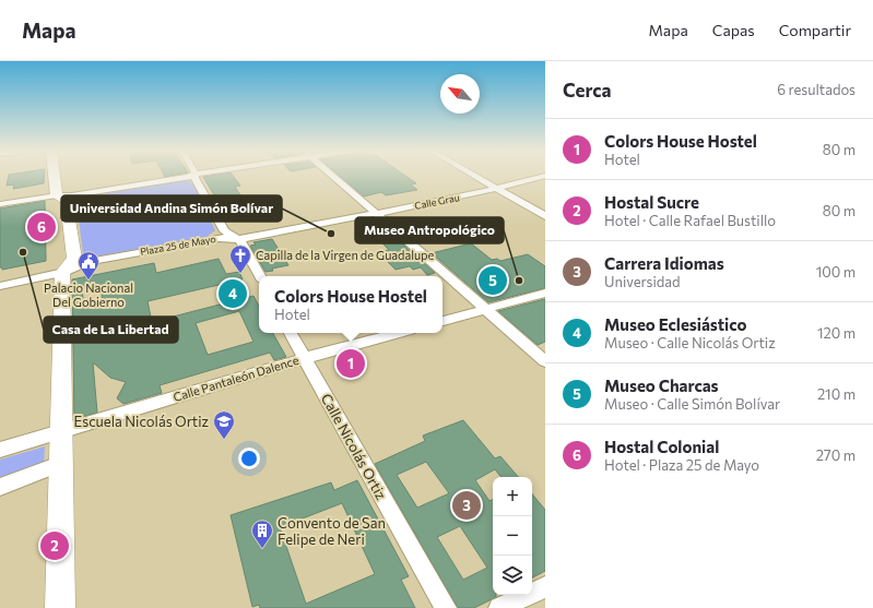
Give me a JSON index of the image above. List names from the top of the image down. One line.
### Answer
{"streets":{"street":["Calle Grau","Plaza 25 de Mayo","Calle Pantaleón Dalence","Calle Nicolás Ortiz"]},"crossings":[["Calle Grau","Plaza 25 de Mayo"],["Calle Pantaleón Dalence","Calle Nicolás Ortiz"]],"places":{"other":["Universidad Andina Simón Bolívar","Casa de La Libertad","Museo Antropológico"],"church":["Capilla de la Virgen de Guadalupe"],"public building":["Palacio Nacional Del Gobierno"],"school or university":["Escuela Nicolás Ortiz"],"building":["Convento de San Felipe de Neri"]},"north":"top left","page":{"header":"Mapa","nav":["Mapa","Capas","Compartir"],"heading":["Cerca","6 resultados"],"list":[{"mark":"1","name":"Colors House Hostel","note":"Hotel","value":"80 m"},{"mark":"2","name":"Hostal Sucre","note":"Hotel · Calle Rafael Bustillo","value":"80 m"},{"mark":"3","name":"Carrera Idiomas","note":"Universidad","value":"100 m"},{"mark":"4","name":"Museo Eclesiástico","note":"Museo · Calle Nicolás Ortiz","value":"120 m"},{"mark":"5","name":"Museo Charcas","note":"Museo · Calle Simón Bolívar","value":"210 m"},{"mark":"6","name":"Hostal Colonial","note":"Hotel · Plaza 25 de Mayo","value":"270 m"}],"pins":["6","5","4","1","3","2"],"popup":["Colors House Hostel","Hotel"],"map_buttons":["+","−"]}}
